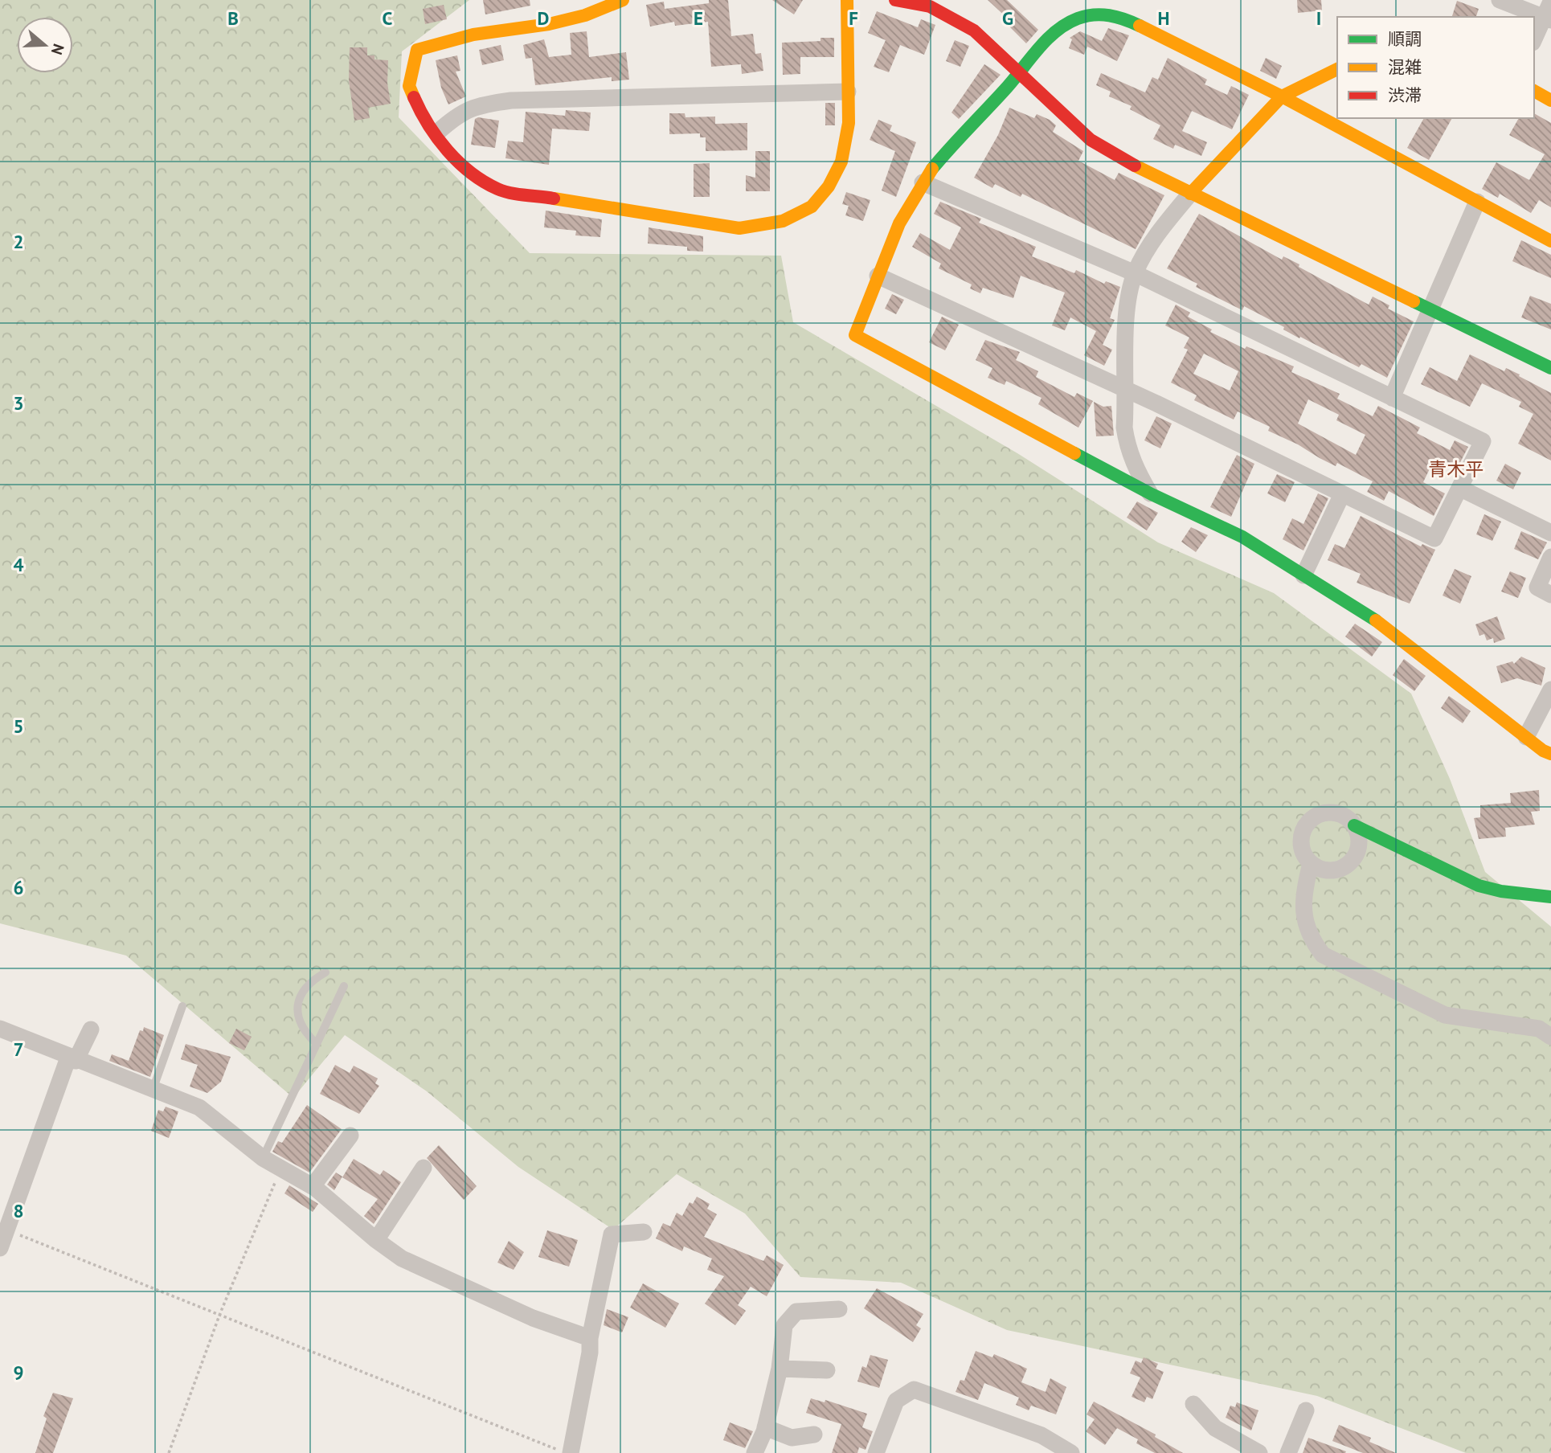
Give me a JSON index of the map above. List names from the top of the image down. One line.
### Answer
{"districts":["青木平"],"legend":["順調","混雑","渋滞"],"north":"right","grid":{"columns":["B","C","D","E","F","G","H","I"],"rows":["2","3","4","5","6","7","8","9"]}}
